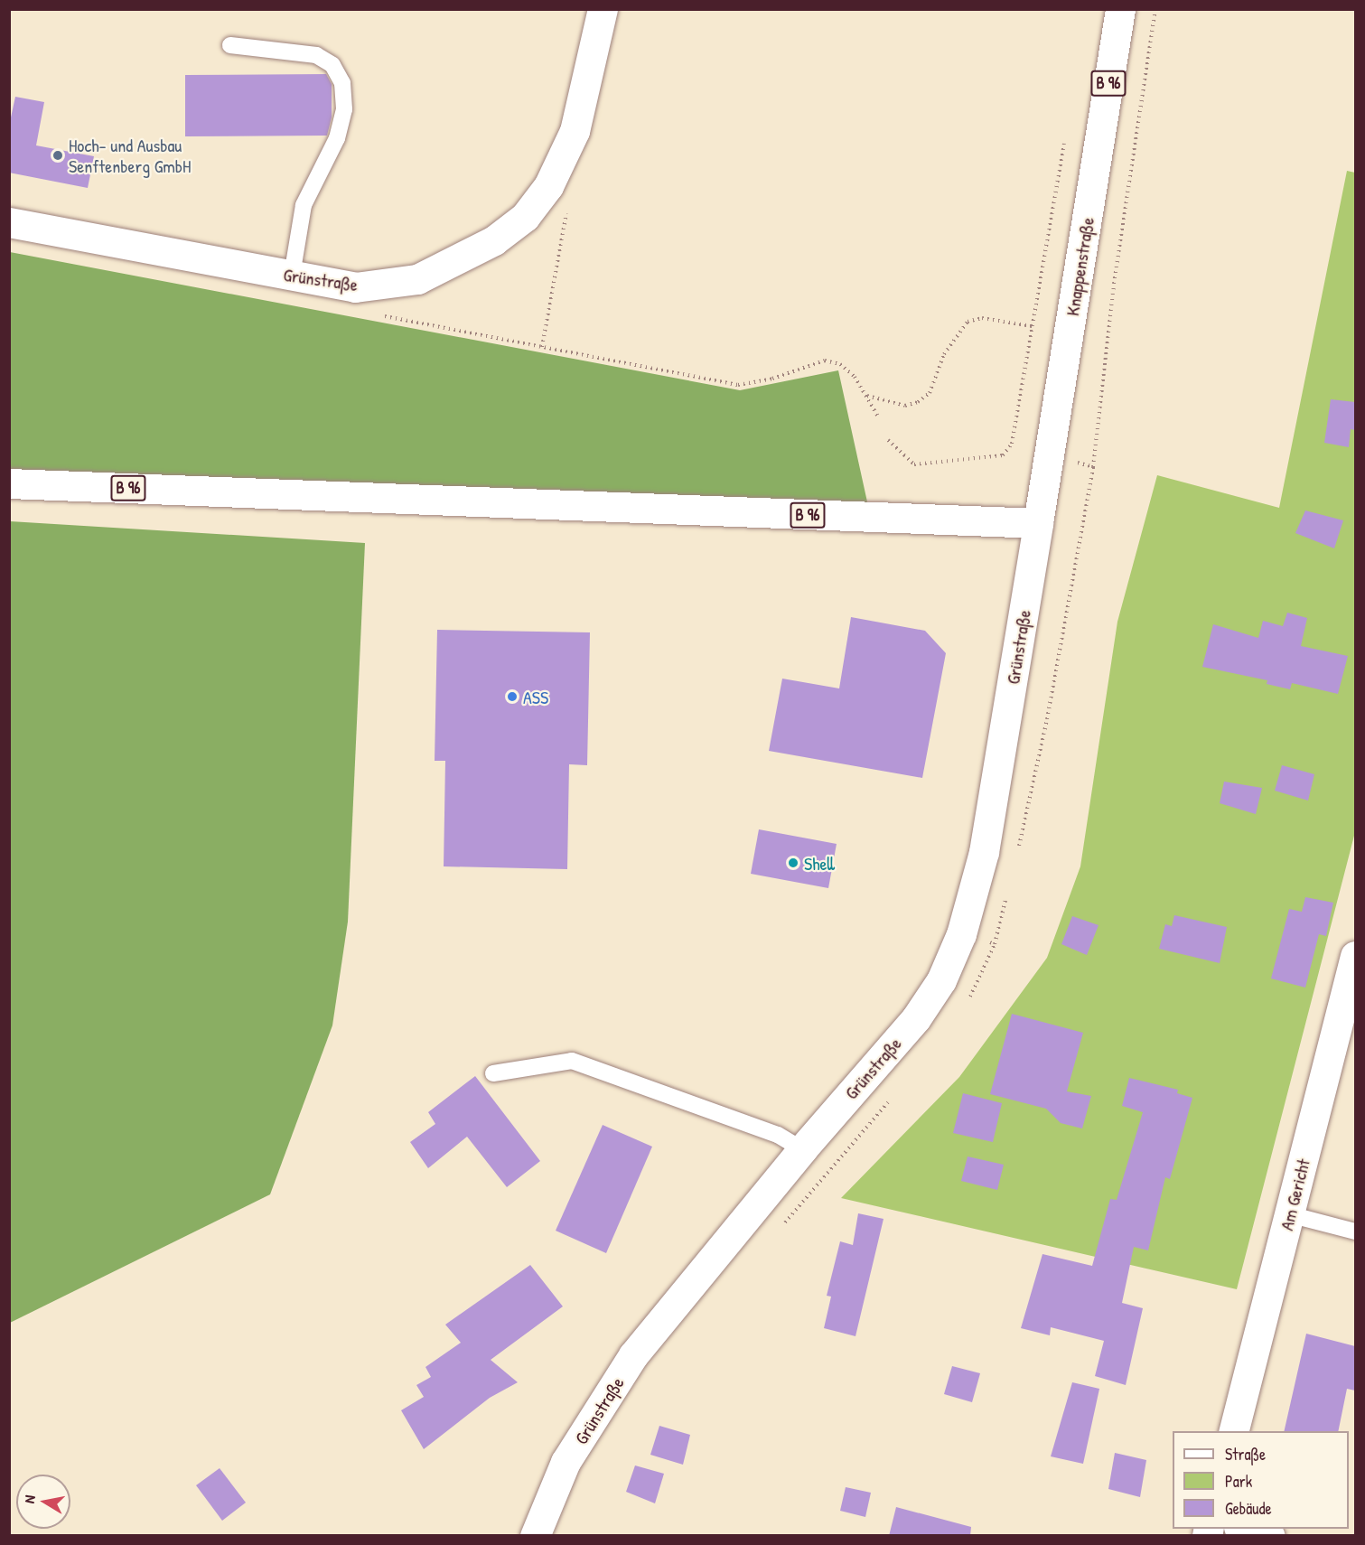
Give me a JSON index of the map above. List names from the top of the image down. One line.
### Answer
{"streets":{"main road":["B 96","Knappenstraße","Grünstraße","Am Gericht"]},"crossings":[["B 96","Knappenstraße"],["B 96","Grünstraße"],["Knappenstraße","Grünstraße"]],"places":["Hoch- und Ausbau Senftenberg GmbH","ASS","Shell"],"legend":["Straße","Park","Gebäude"],"north":"left"}
